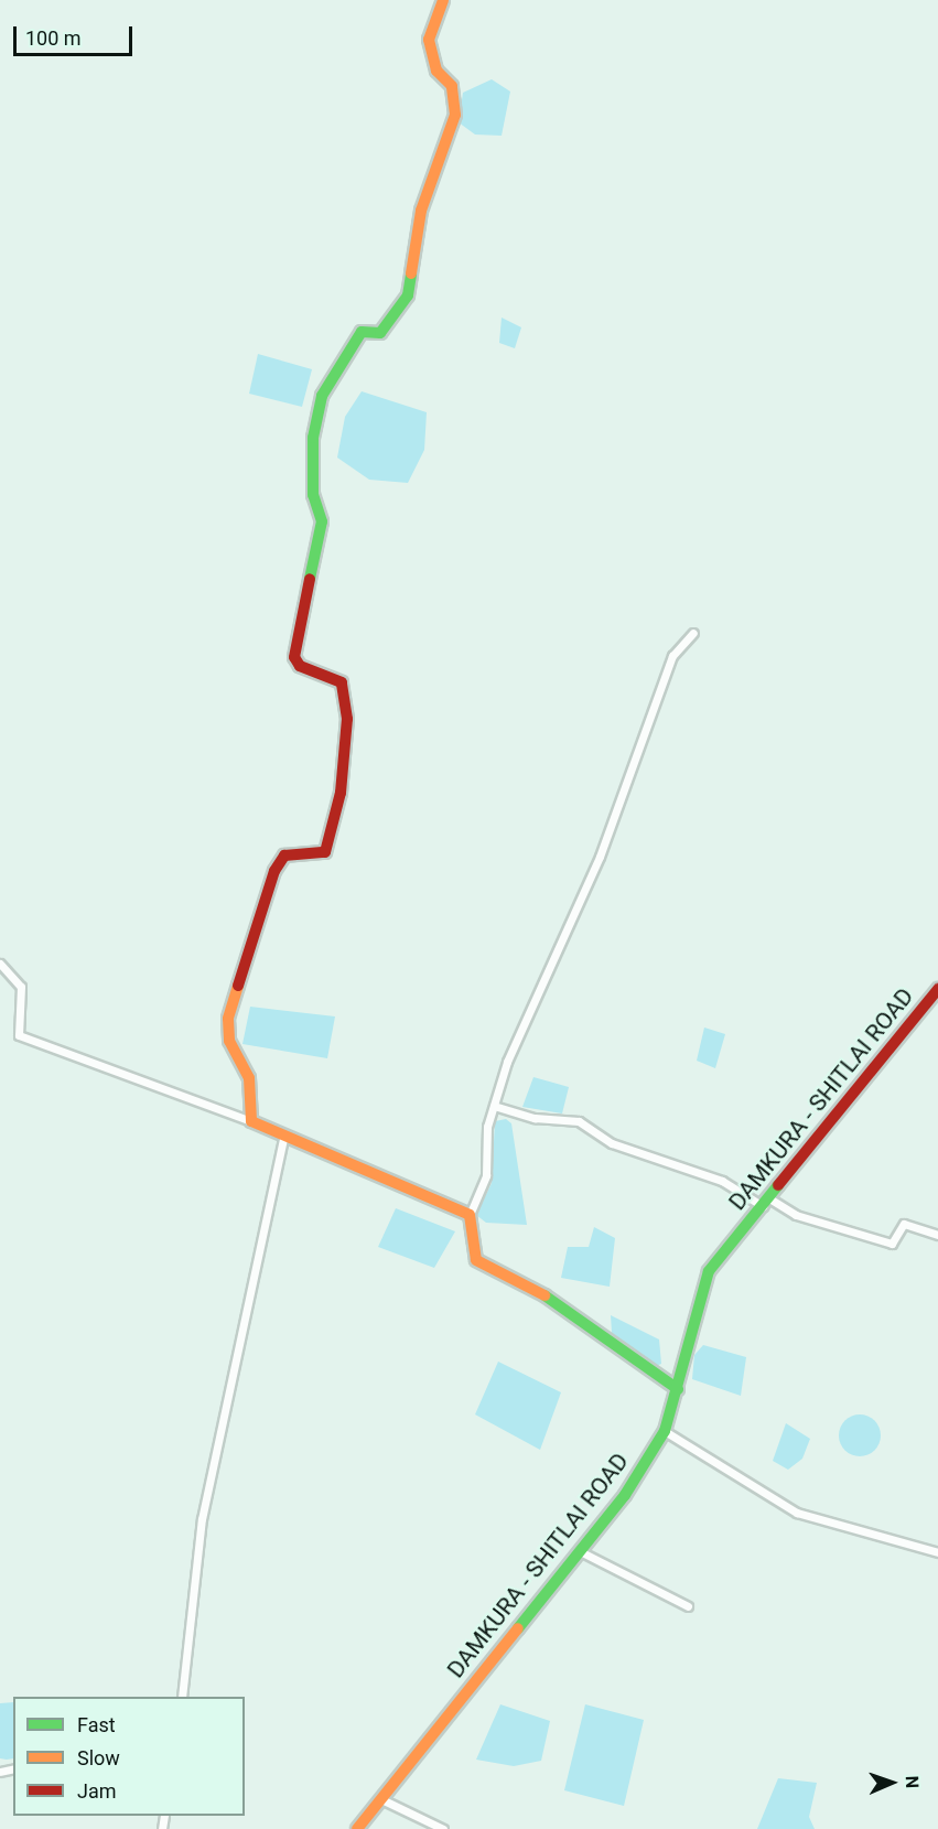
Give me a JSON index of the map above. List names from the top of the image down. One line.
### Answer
{"streets":{"street":["DAMKURA - SHITLAI ROAD"]},"legend":["Fast","Slow","Jam"],"scale_bar":"100 m","north":"right"}
